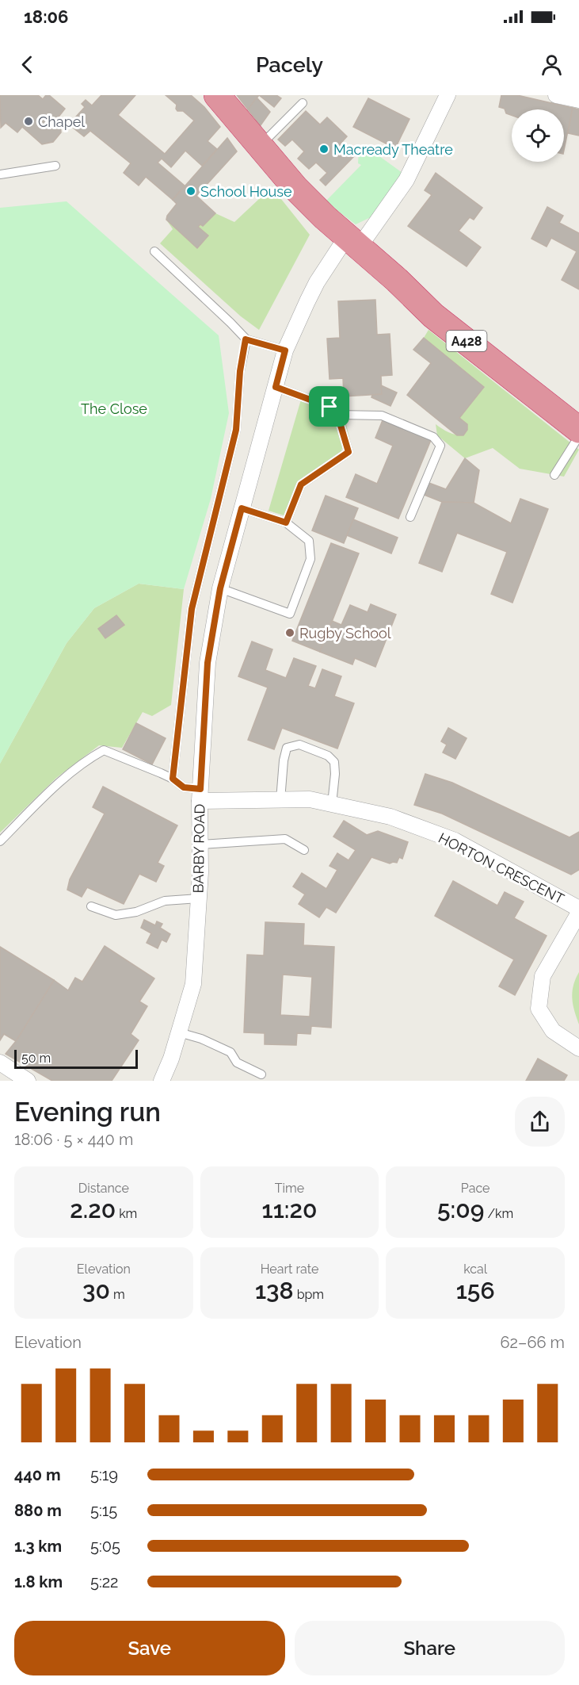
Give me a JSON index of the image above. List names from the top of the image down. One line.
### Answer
{"streets":{"highway":["A428"],"street":["BARBY ROAD","HORTON CRESCENT"]},"crossings":[["A428","BARBY ROAD"],["BARBY ROAD","HORTON CRESCENT"]],"parks":["The Close"],"places":["Chapel","Macready Theatre","School House","Rugby School"],"scale_bar":"50 m","page":{"status":"18:06","header":"Pacely","scale":"50 m","heading":["Evening run","18:06 · 5 × 440 m"],"stats":[["Distance","2.20 km"],["Time","11:20"],["Pace","5:09 /km"],["Elevation","30 m"],["Heart rate","138 bpm"],["kcal","156"]],"chart":["Elevation","62–66 m"],"list":[{"name":"440 m","note":"5:19"},{"name":"880 m","note":"5:15"},{"name":"1.3 km","note":"5:05"},{"name":"1.8 km","note":"5:22"}],"buttons":["Save","Share"]}}
